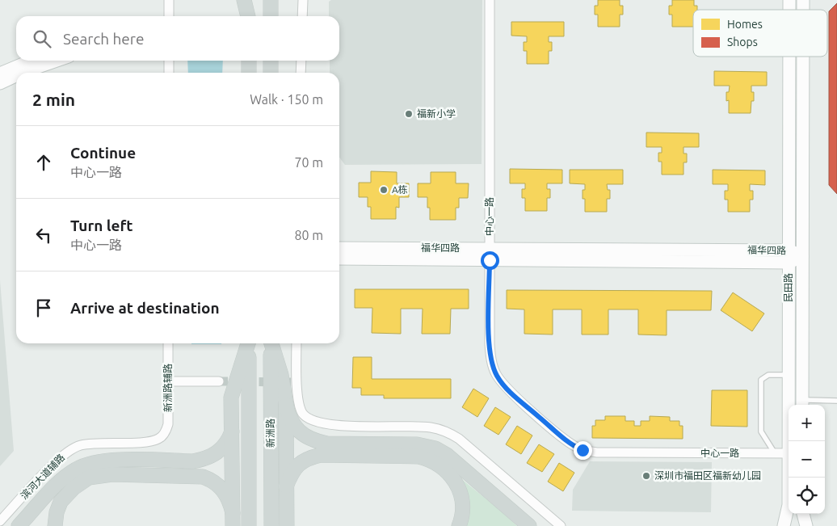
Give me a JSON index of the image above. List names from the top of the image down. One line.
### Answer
{"streets":{"main road":["新洲路"],"street":["中心一路","福华四路","民田路","新洲路辅路","滨河大道辅路"]},"crossings":[["中心一路","福华四路"],["福华四路","民田路"],["新洲路辅路","滨河大道辅路"]],"places":["福新小学","A栋","深圳市福田区福新幼儿园"],"legend":["Homes","Shops"],"page":{"search":"Search here","heading":["2 min","Walk · 150 m"],"list":[["Continue","中心一路","70 m"],["Turn left","中心一路","80 m"],"Arrive at destination"],"map_buttons":["+","−"]}}
